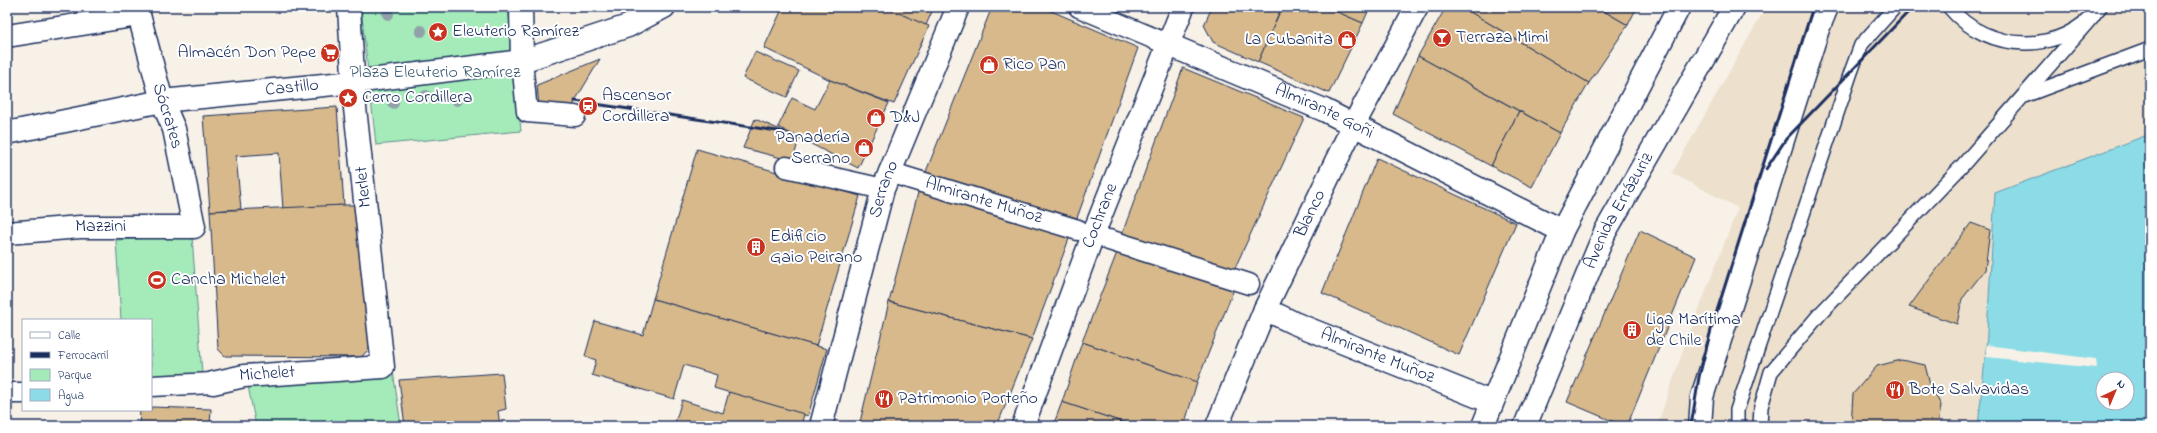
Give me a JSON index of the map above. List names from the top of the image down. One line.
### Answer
{"streets":{"street":["Castillo","Almirante Goñi","Sócrates","Merlet","Serrano","Almirante Muñoz","Avenida Errázuriz","Blanco","Cochrane","Mazzini","Michelet"]},"crossings":[["Castillo","Sócrates"],["Castillo","Merlet"],["Almirante Goñi","Blanco"],["Almirante Goñi","Cochrane"],["Sócrates","Mazzini"],["Merlet","Michelet"],["Serrano","Almirante Muñoz"],["Almirante Muñoz","Blanco"]],"parks":["Plaza Eleuterio Ramírez"],"places":{"place":["Eleuterio Ramírez","Cerro Cordillera"],"bar":["Terraza Mimi"],"shop":["La Cubanita","Rico Pan","D&J","Panadería Serrano"],"supermarket":["Almacén Don Pepe"],"station":["Ascensor Cordillera"],"building":["Edificio Gaio Peirano","Liga Marítima de Chile"],"sports":["Cancha Michelet"],"restaurant":["Bote Salvavidas","Patrimonio Porteño"]},"legend":["Calle","Ferrocarril","Parque","Agua"],"north":"top right"}
